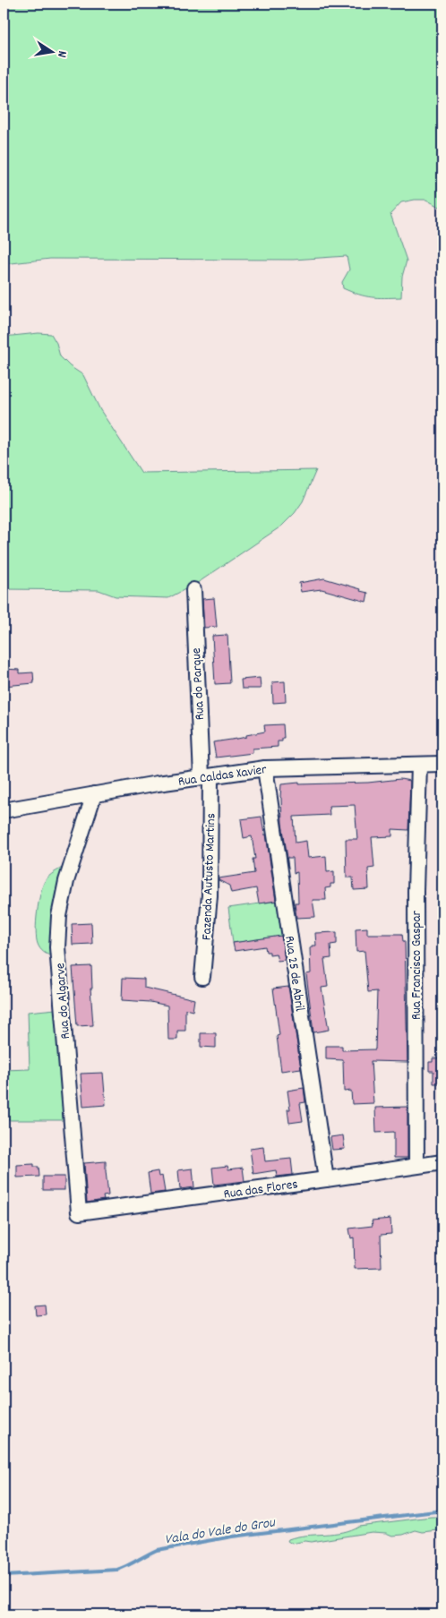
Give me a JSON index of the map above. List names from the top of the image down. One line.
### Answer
{"streets":{"street":["Rua do Parque","Rua Caldas Xavier","Fazenda Autusto Martins","Rua Francisco Gaspar","Rua 25 de Abril","Rua do Algarve","Rua das Flores"]},"crossings":[["Rua do Parque","Rua Caldas Xavier"],["Rua do Parque","Fazenda Autusto Martins"],["Rua Caldas Xavier","Fazenda Autusto Martins"],["Rua Caldas Xavier","Rua Francisco Gaspar"],["Rua Caldas Xavier","Rua 25 de Abril"],["Rua Caldas Xavier","Rua do Algarve"],["Rua Francisco Gaspar","Rua das Flores"],["Rua 25 de Abril","Rua das Flores"],["Rua do Algarve","Rua das Flores"]],"water":["Vala do Vale do Grou"],"north":"right"}
